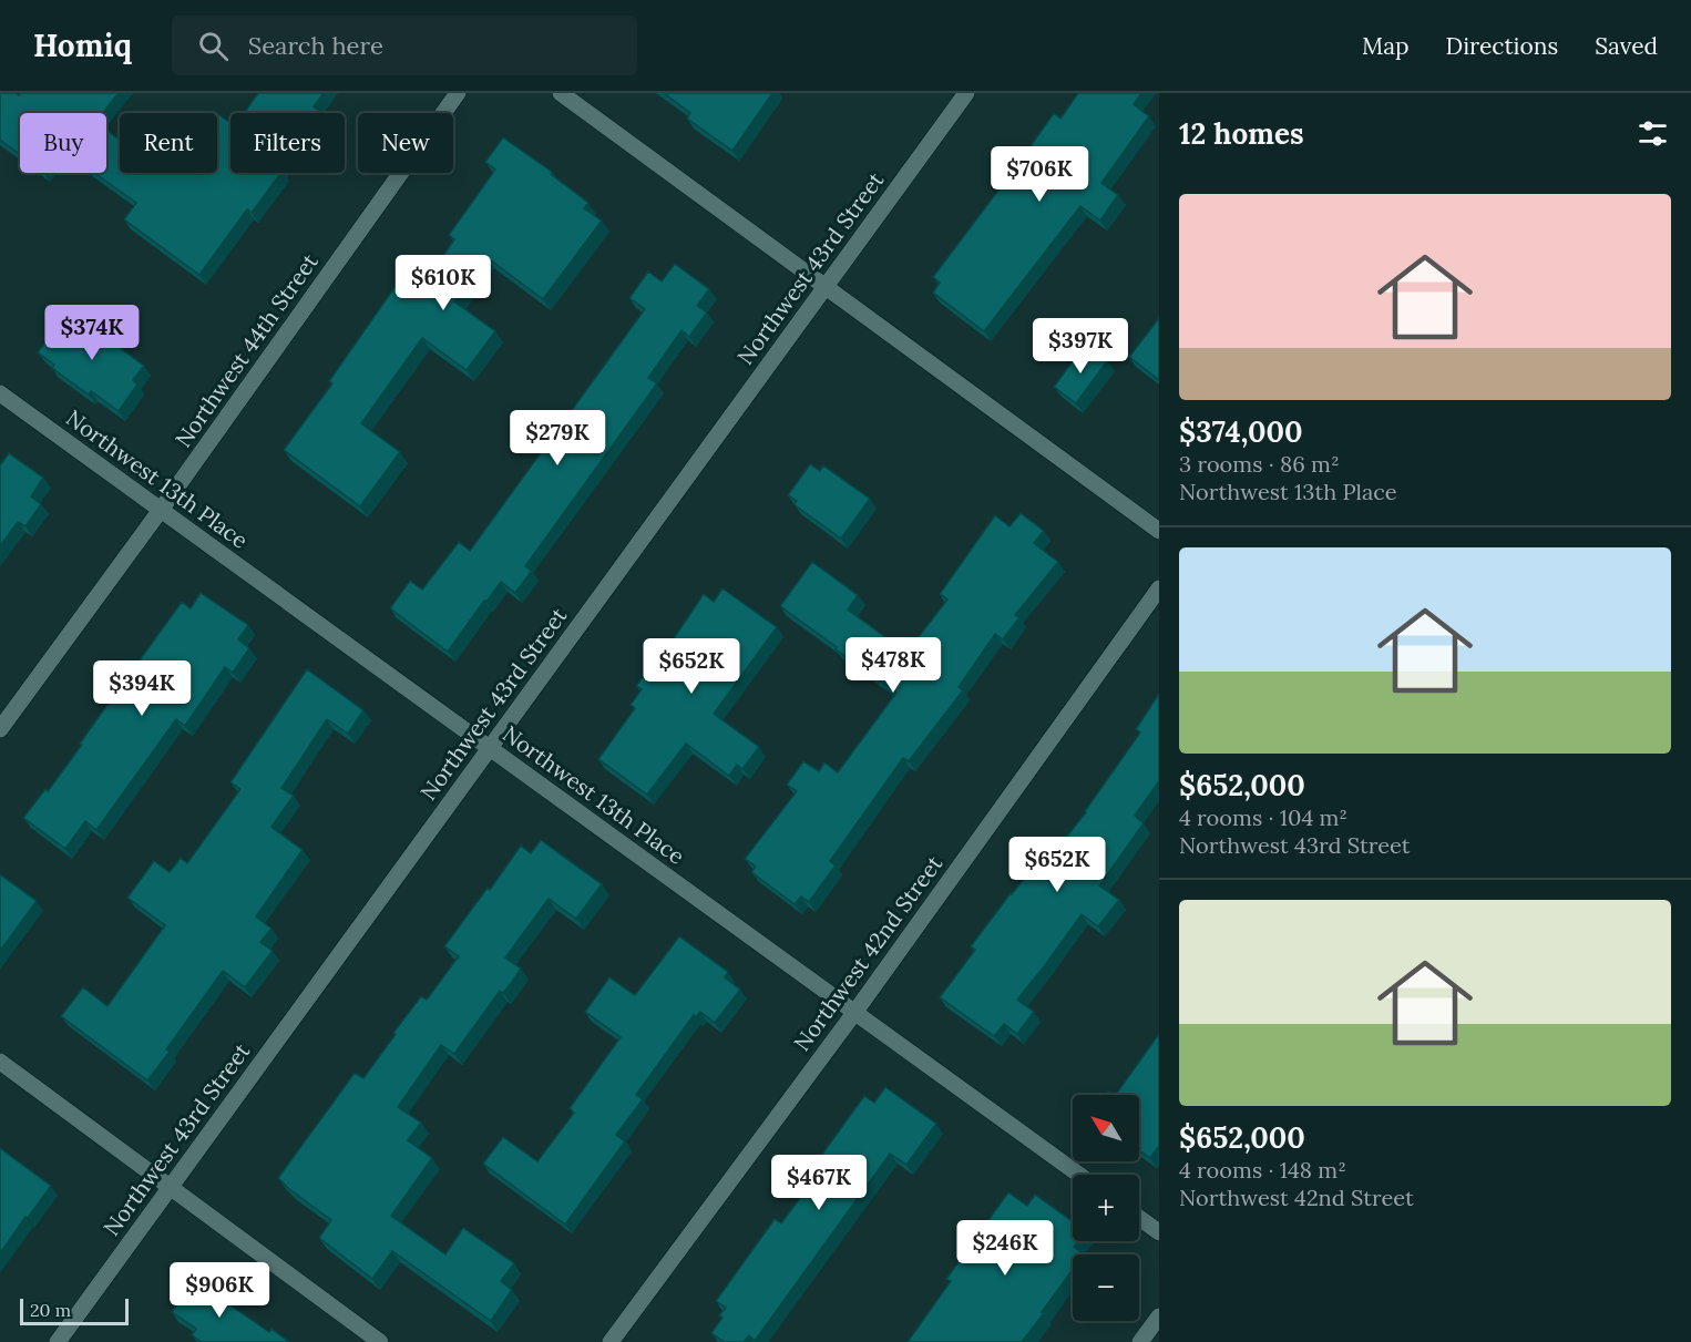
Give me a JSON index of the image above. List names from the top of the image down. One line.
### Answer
{"streets":{"street":["Northwest 43rd Street","Northwest 44th Street","Northwest 13th Place","Northwest 42nd Street"]},"crossings":[["Northwest 43rd Street","Northwest 13th Place"],["Northwest 44th Street","Northwest 13th Place"],["Northwest 13th Place","Northwest 42nd Street"]],"scale_bar":"20 m","north":"top left","page":{"header":"Homiq","search":"Search here","nav":["Map","Directions","Saved"],"heading":"12 homes","chip":["Buy","Rent","Filters","New"],"price":["$706K","$610K","$374K","$397K","$279K","$478K","$652K","$394K","$652K","$467K","$246K","$906K"],"list":[{"name":"$374,000","note":"3 rooms · 86 m² · Northwest 13th Place"},{"name":"$652,000","note":"4 rooms · 104 m² · Northwest 43rd Street"},{"name":"$652,000","note":"4 rooms · 148 m² · Northwest 42nd Street"}],"map_buttons":["+","−"],"scale":"20 m"}}
